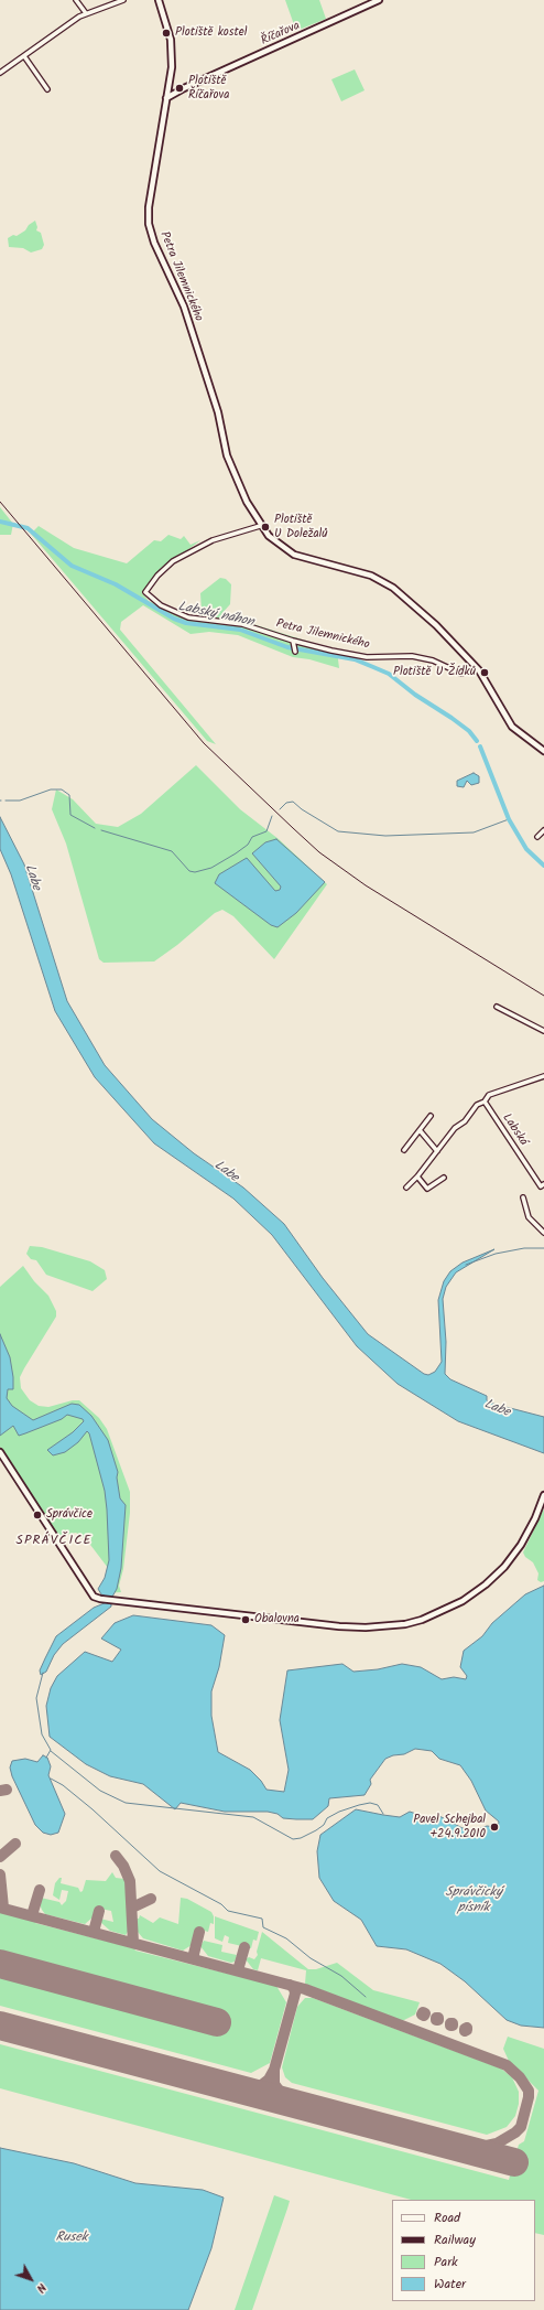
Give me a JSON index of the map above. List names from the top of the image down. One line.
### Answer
{"streets":{"street":["Říčařova","Petra Jilemnického","Labská"]},"crossings":[["Říčařova","Petra Jilemnického"]],"districts":["SPRÁVČICE"],"water":["Labský náhon","Labe","Správčický písník","Rusek"],"places":["Plotiště kostel","Plotiště Říčařova","Plotiště U Doležalů","Plotiště U Žídků","Správčice","Obalovna","Pavel Schejbal +24.9.2010"],"legend":["Road","Railway","Park","Water"],"north":"bottom right"}
